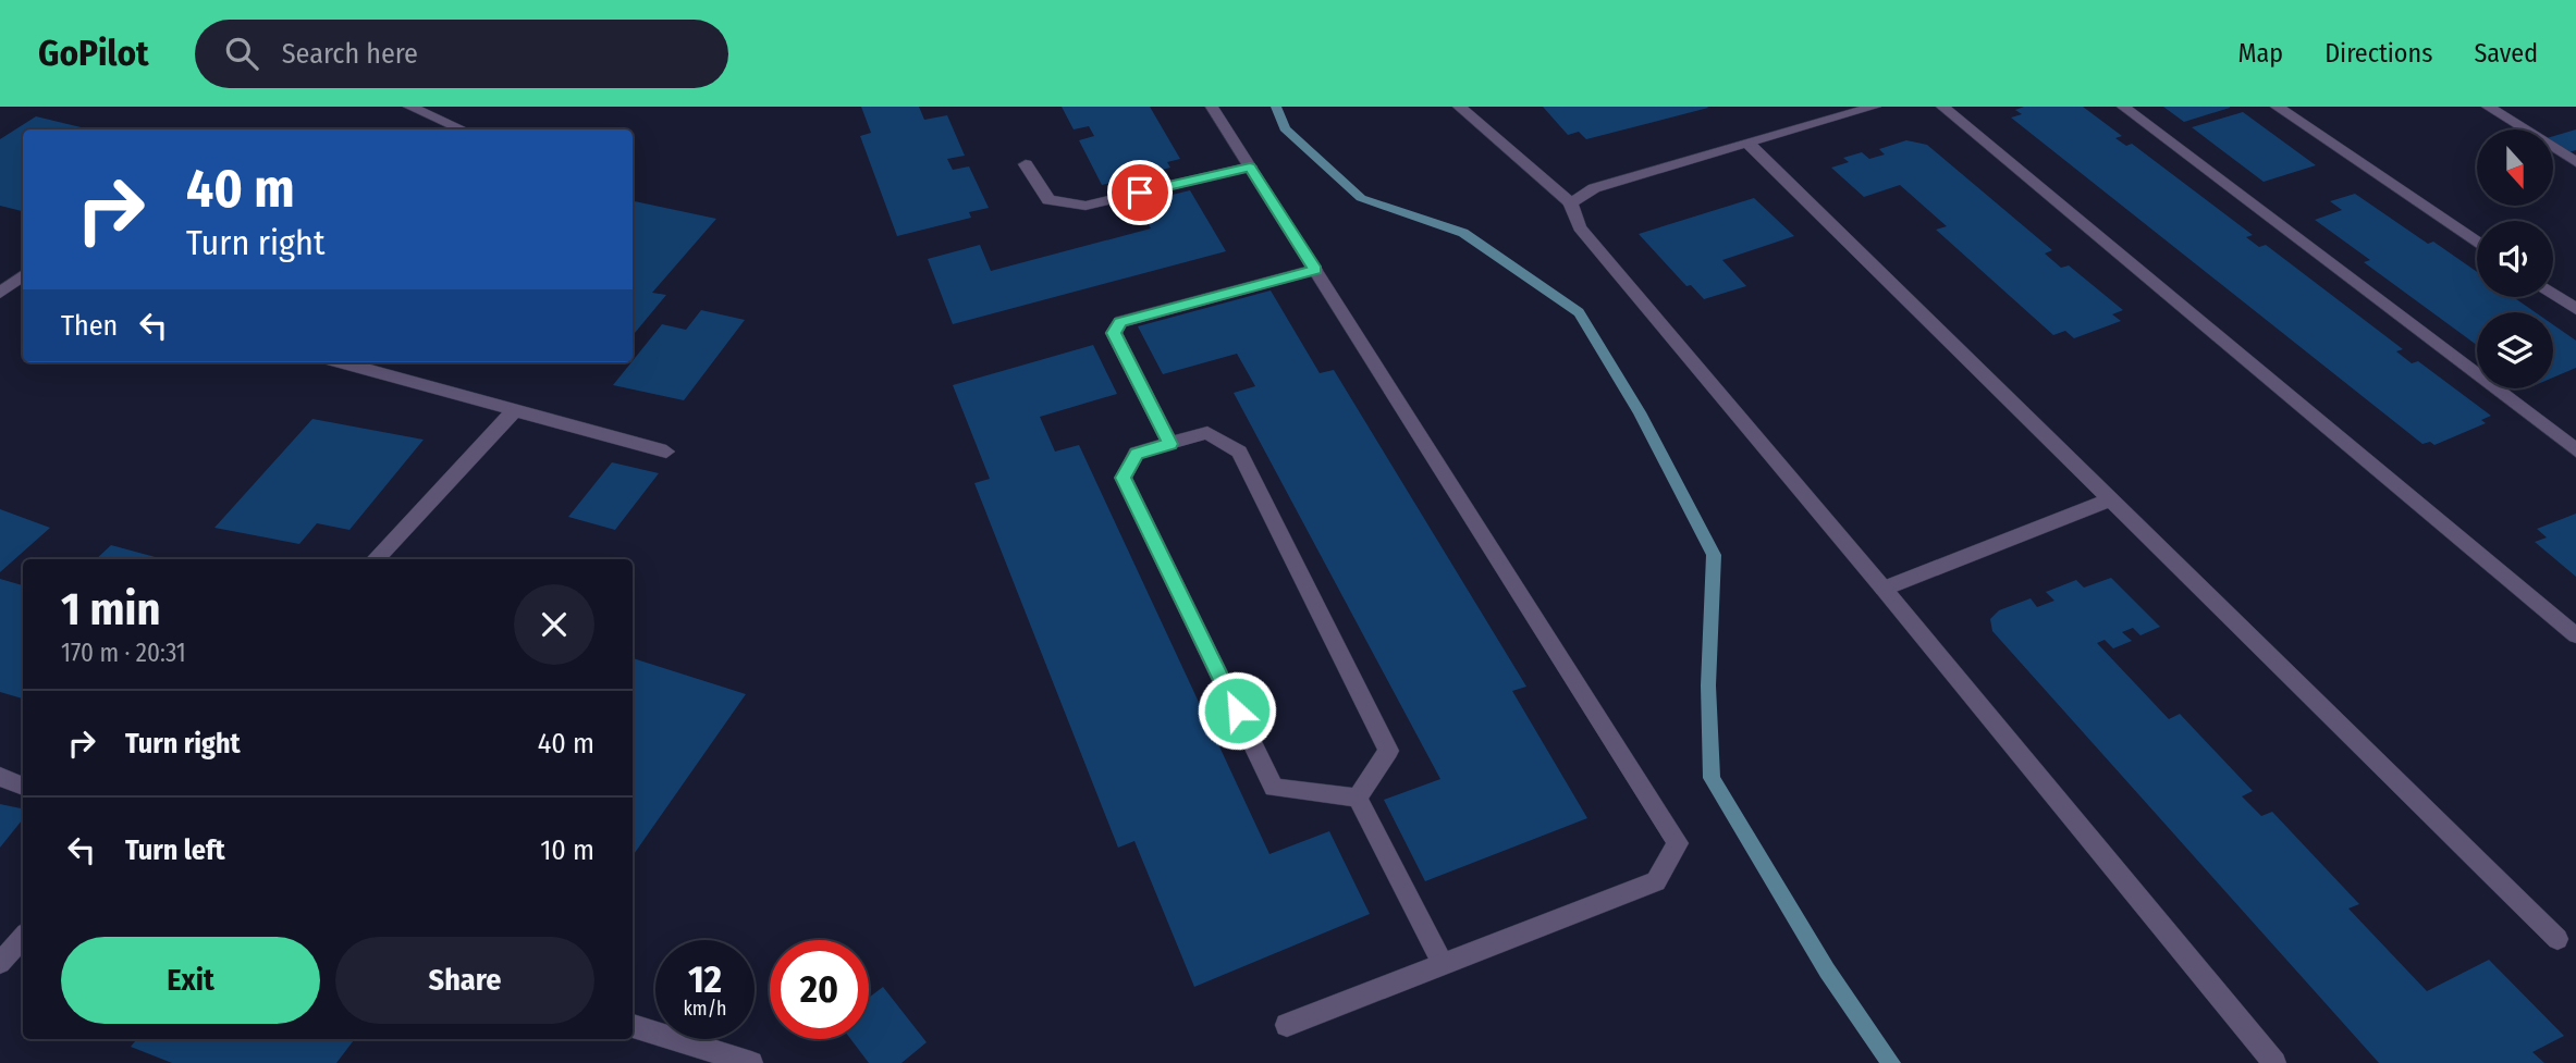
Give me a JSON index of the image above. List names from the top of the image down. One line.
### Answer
{"north":"bottom","page":{"header":"GoPilot","search":"Search here","nav":["Map","Directions","Saved"],"turn":["40 m","Turn right"],"then":"Then","heading":["1 min","170 m · 20:31"],"list":[{"name":"Turn right","value":"40 m"},{"name":"Turn left","value":"10 m"}],"buttons":["Exit","Share"],"speed":"12 km/h","limit":"20"}}
